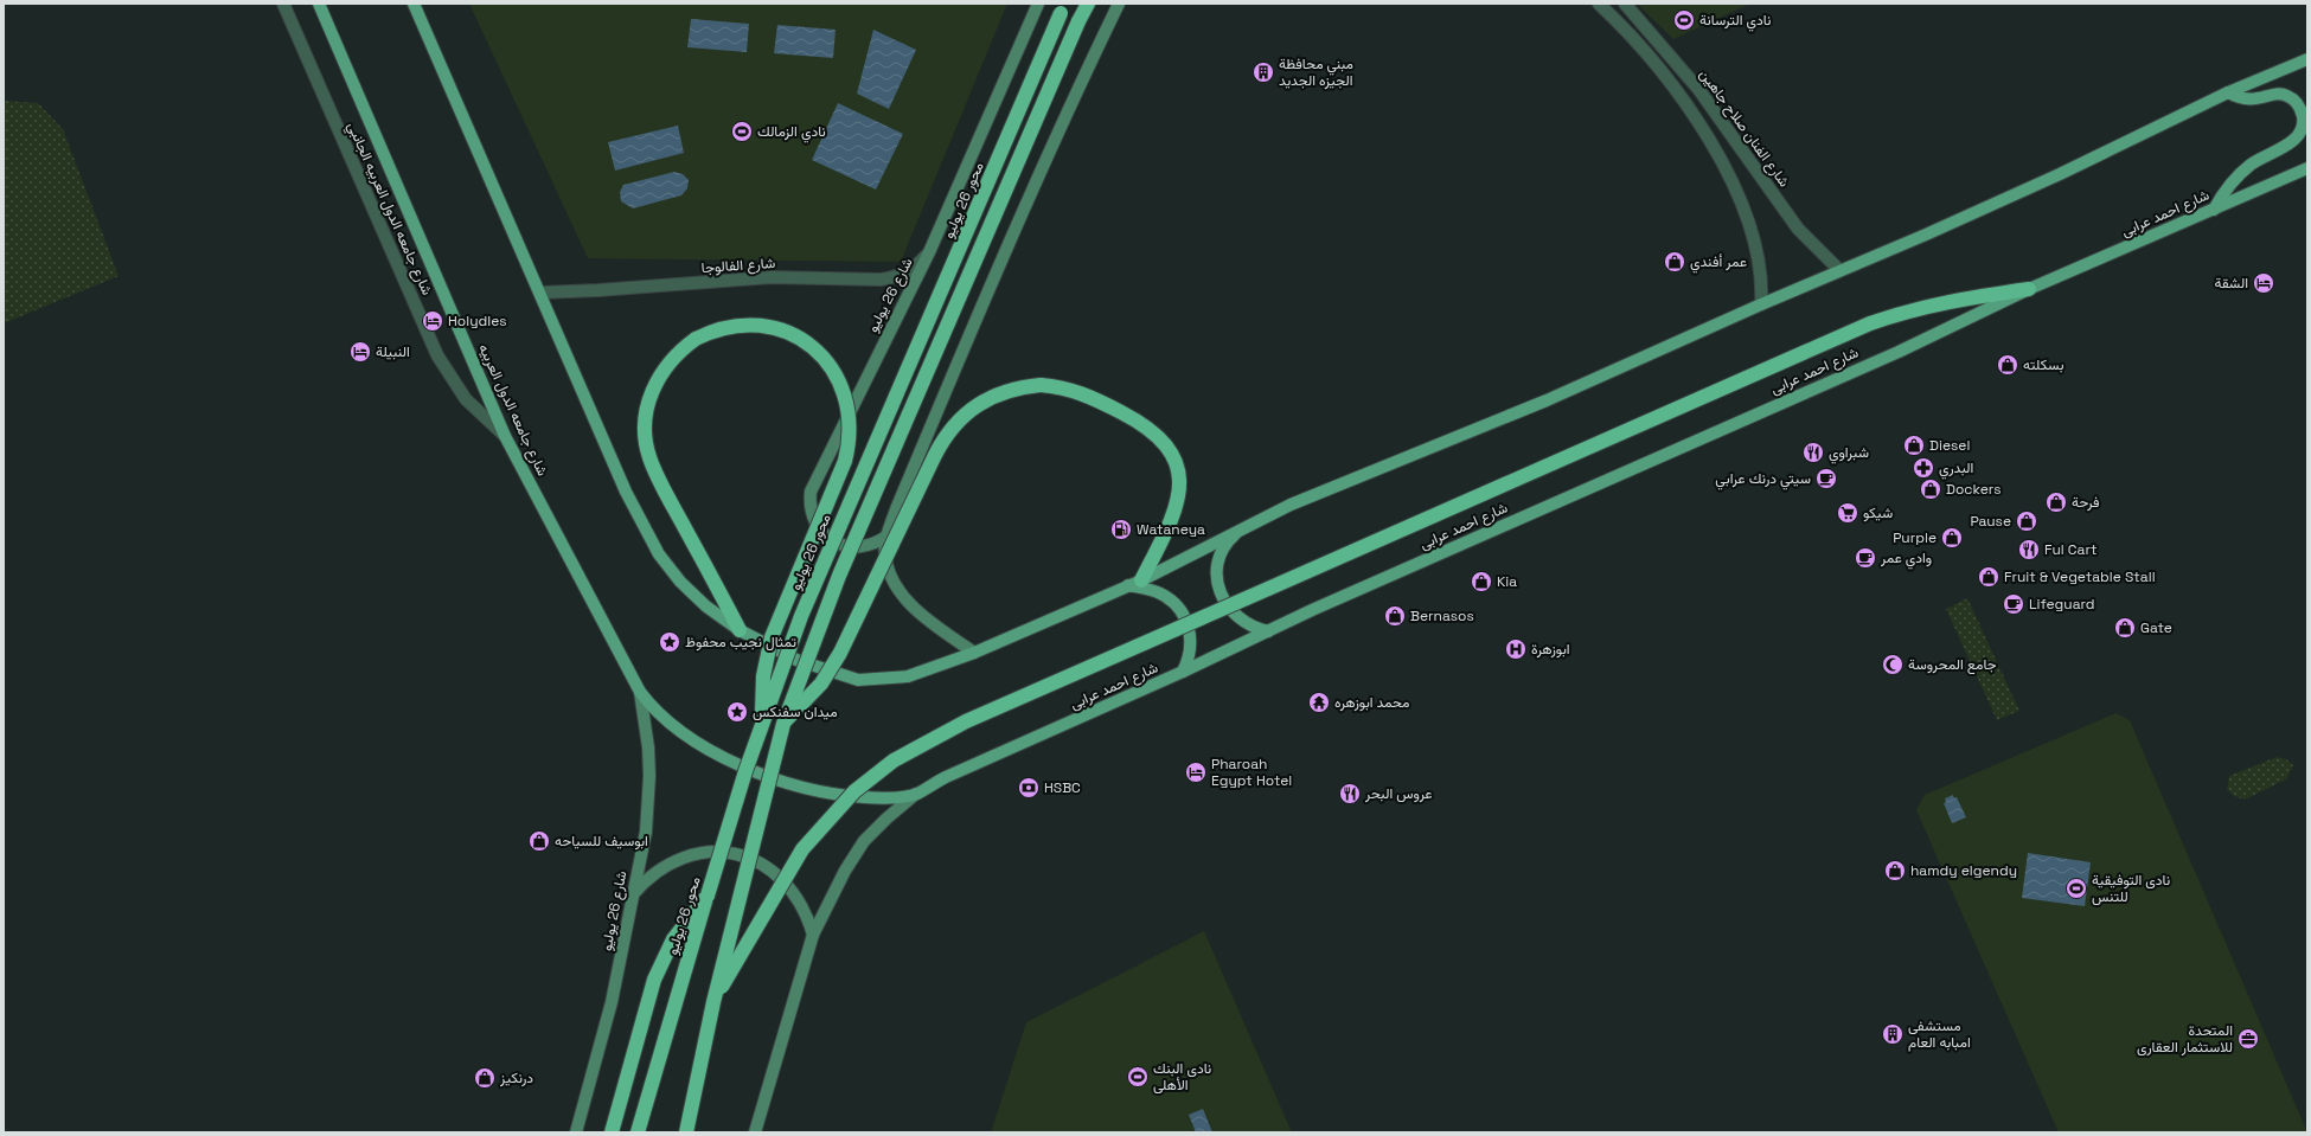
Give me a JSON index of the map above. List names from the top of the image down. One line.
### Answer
{"streets":{"highway":["محور 26 يوليو"],"main road":["شارع احمد عرابى","شارع 26 يوليو","شارع جامعه الدول العربيه"],"street":["شارع الفنان صلاح جاهين","شارع جامعه الدول العربيه الجانبي","شارع الفالوجا"]},"crossings":[["شارع جامعه الدول العربيه الجانبي","شارع جامعه الدول العربيه"],["شارع احمد عرابى","شارع 26 يوليو"],["شارع احمد عرابى","شارع جامعه الدول العربيه"],["شارع الفالوجا","شارع 26 يوليو"],["شارع 26 يوليو","شارع جامعه الدول العربيه"]],"places":{"sports":["نادي الترسانة","نادي الزمالك","نادى التوفيقية للتنس","نادى البنك الأهلى"],"building":["مبني محافظة الجيزه الجديد","مستشفى امبابه العام"],"shop":["عمر أفندي","بسكلته","Diesel","Dockers","فرحة","Pause","Purple","Fruit & Vegetable Stall","Kia","Bernasos","Gate","ابوسيف للسياحه","hamdy elgendy","درنكيز"],"hotel":["الشقة","HolydIes","النبيلة","Pharoah Egypt Hotel"],"restaurant":["شبراوي","Ful Cart","عروس البحر"],"pharmacy":["البدري"],"cafe":["سيتي درنك عرابي","وادي عمر","Lifeguard"],"supermarket":["شيكو"],"fuel station":["Wataneya"],"place":["تمثال نجيب محفوظ","ميدان سفنكس"],"hospital":["ابوزهرة"],"mosque":["جامع المحروسة"],"temple":["محمد ابوزهره"],"bank":["HSBC"],"office":["المتحدة للاستثمار العقارى"]}}
